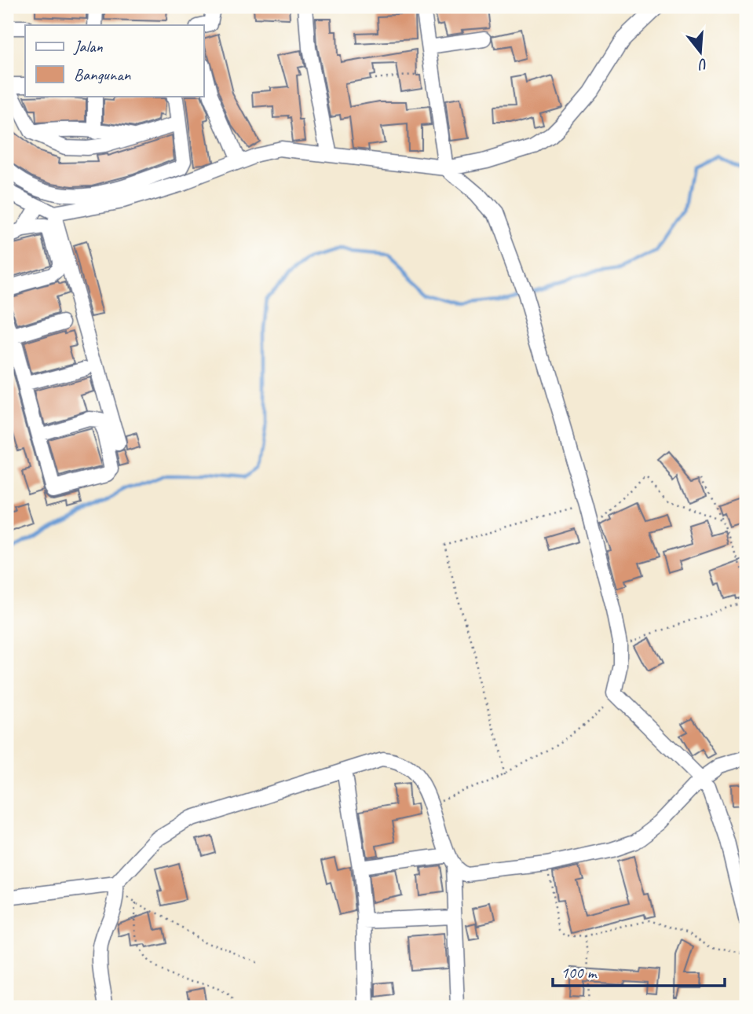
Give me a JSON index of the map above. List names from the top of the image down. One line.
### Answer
{"legend":["Jalan","Bangunan"],"scale_bar":"100 m","north":"bottom"}
